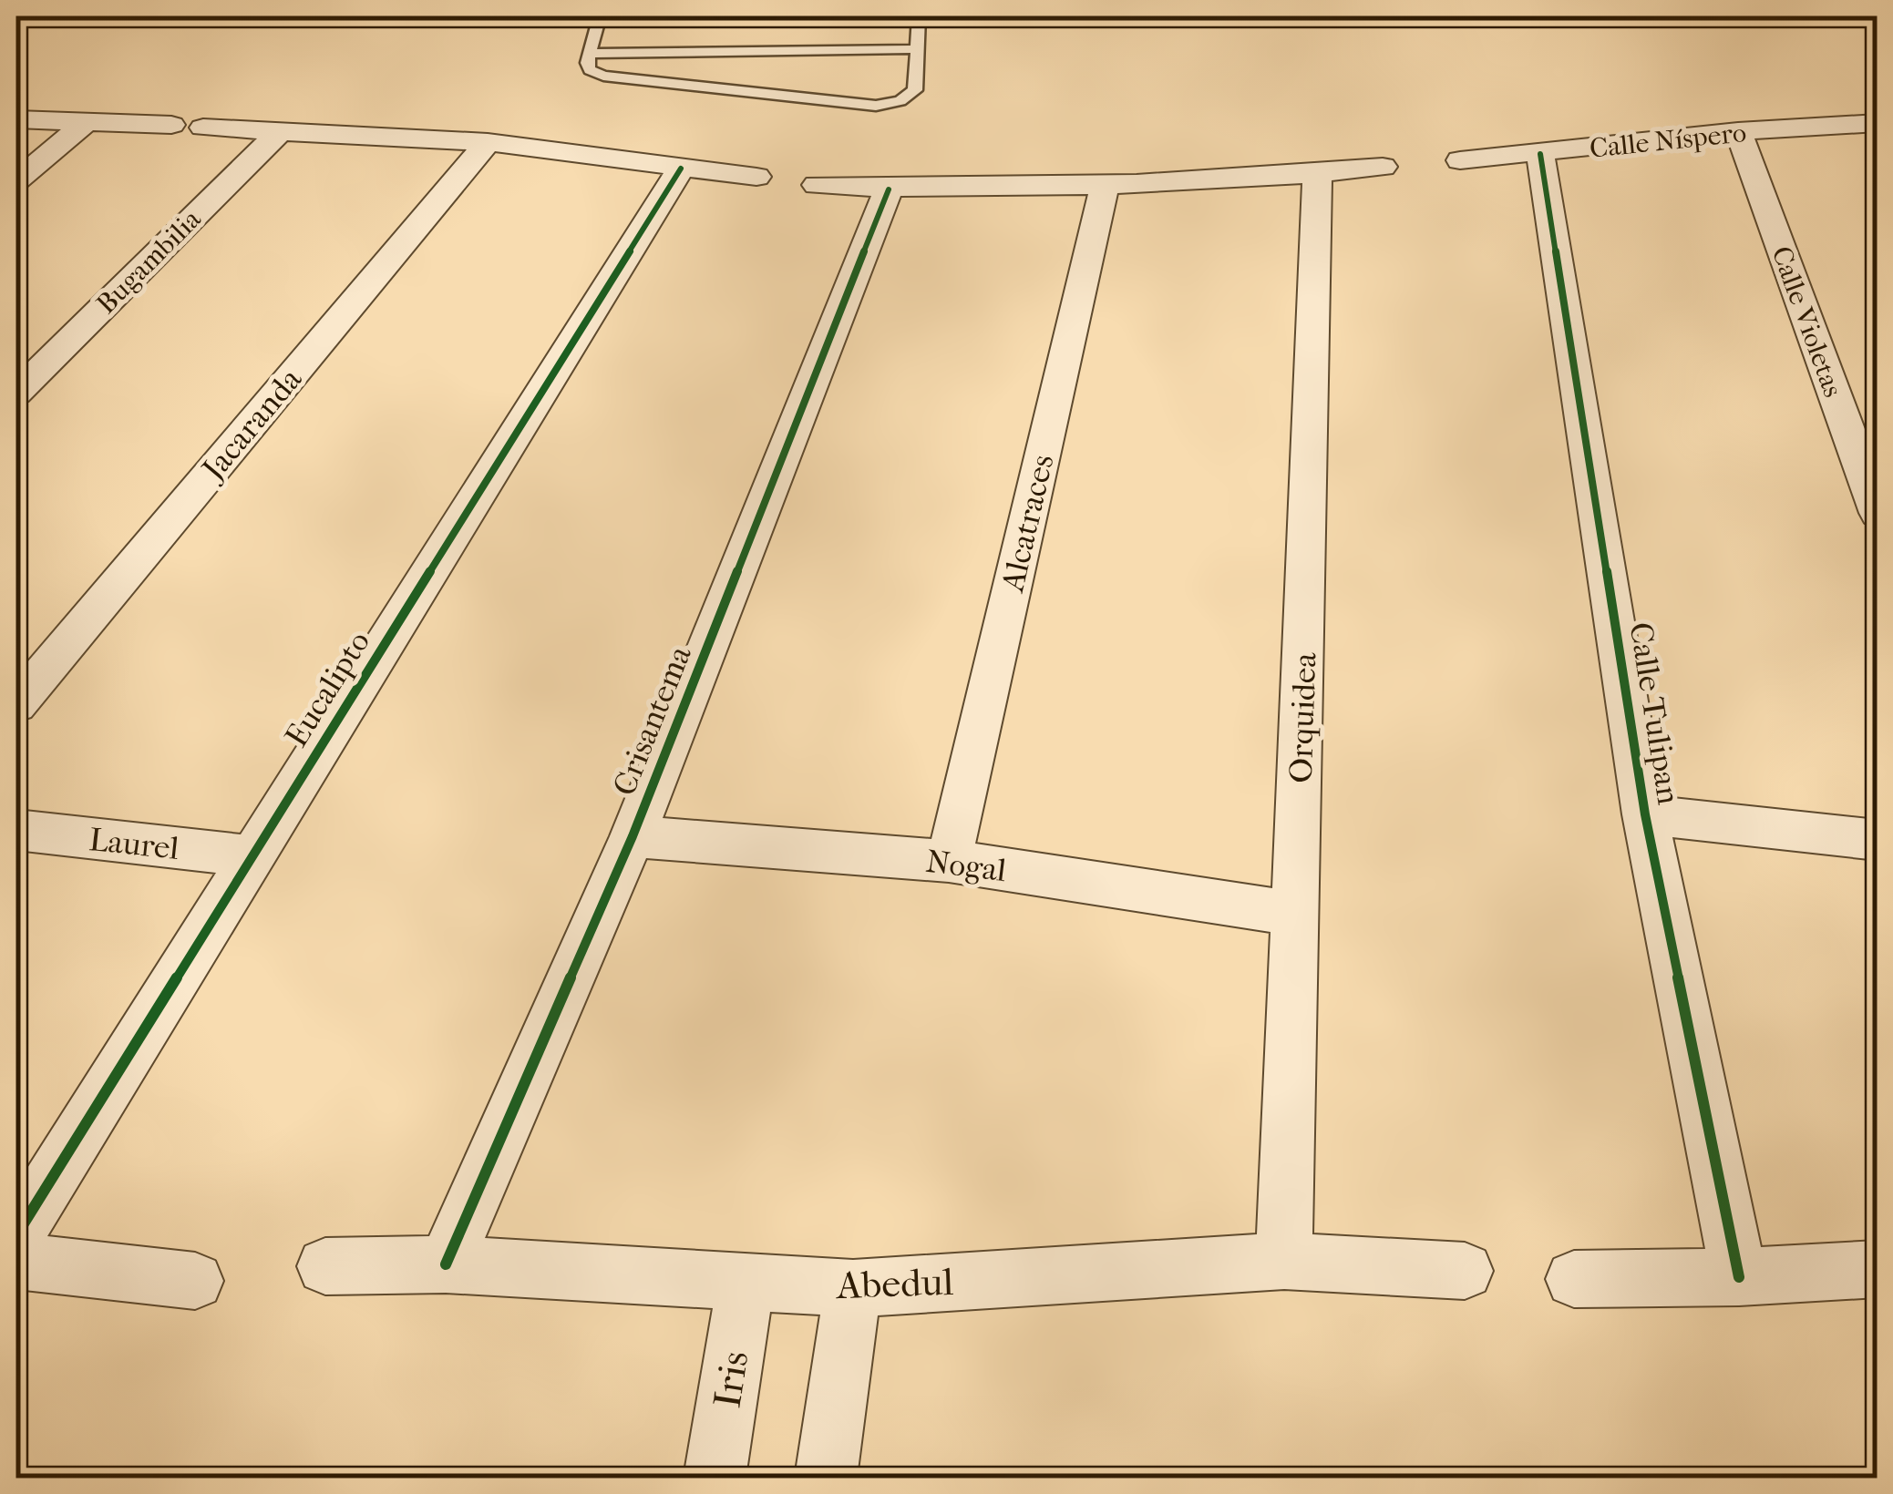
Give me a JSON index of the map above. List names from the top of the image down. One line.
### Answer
{"streets":{"street":["Calle Níspero","Bugambilia","Calle Violetas","Jacaranda","Alcatraces","Eucalipto","Calle Tulipan","Orquidea","Crisantema","Laurel","Nogal","Abedul","Iris"]},"crossings":[["Calle Níspero","Calle Violetas"],["Calle Níspero","Calle Tulipan"],["Alcatraces","Nogal"],["Eucalipto","Laurel"],["Orquidea","Nogal"],["Orquidea","Abedul"],["Crisantema","Nogal"],["Crisantema","Abedul"],["Abedul","Iris"]]}
